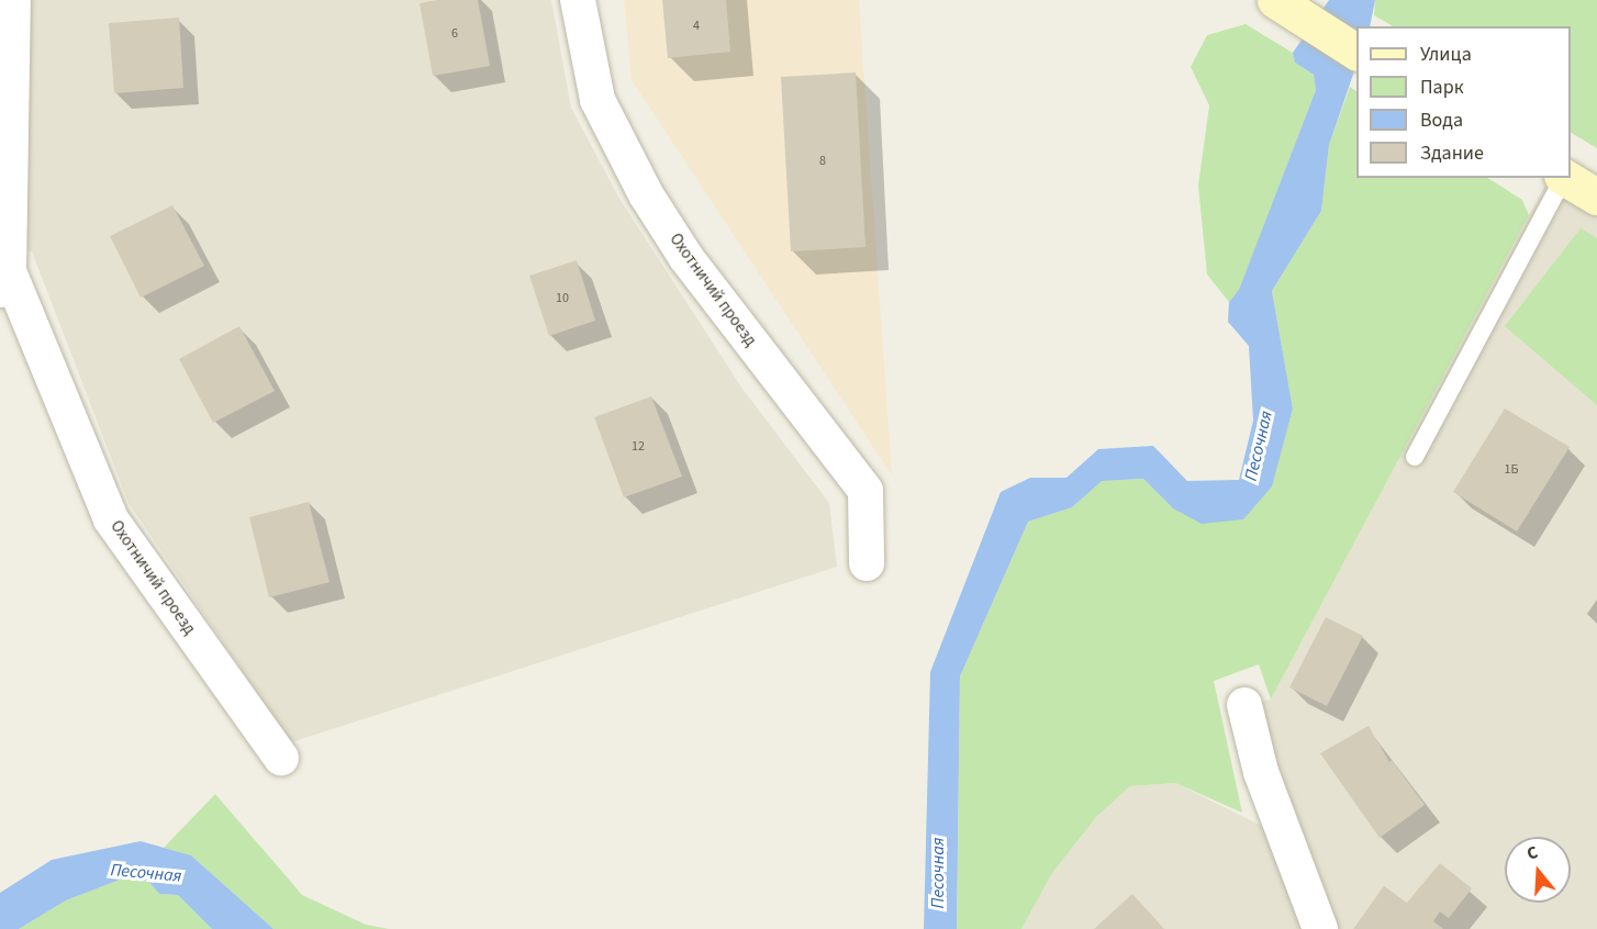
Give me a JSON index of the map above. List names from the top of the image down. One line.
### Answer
{"streets":{"street":["Охотничий проезд"]},"water":["Песочная"],"house_numbers":["4","6","8","10","12","1Б"],"legend":["Улица","Парк","Вода","Здание"],"north":"top"}
